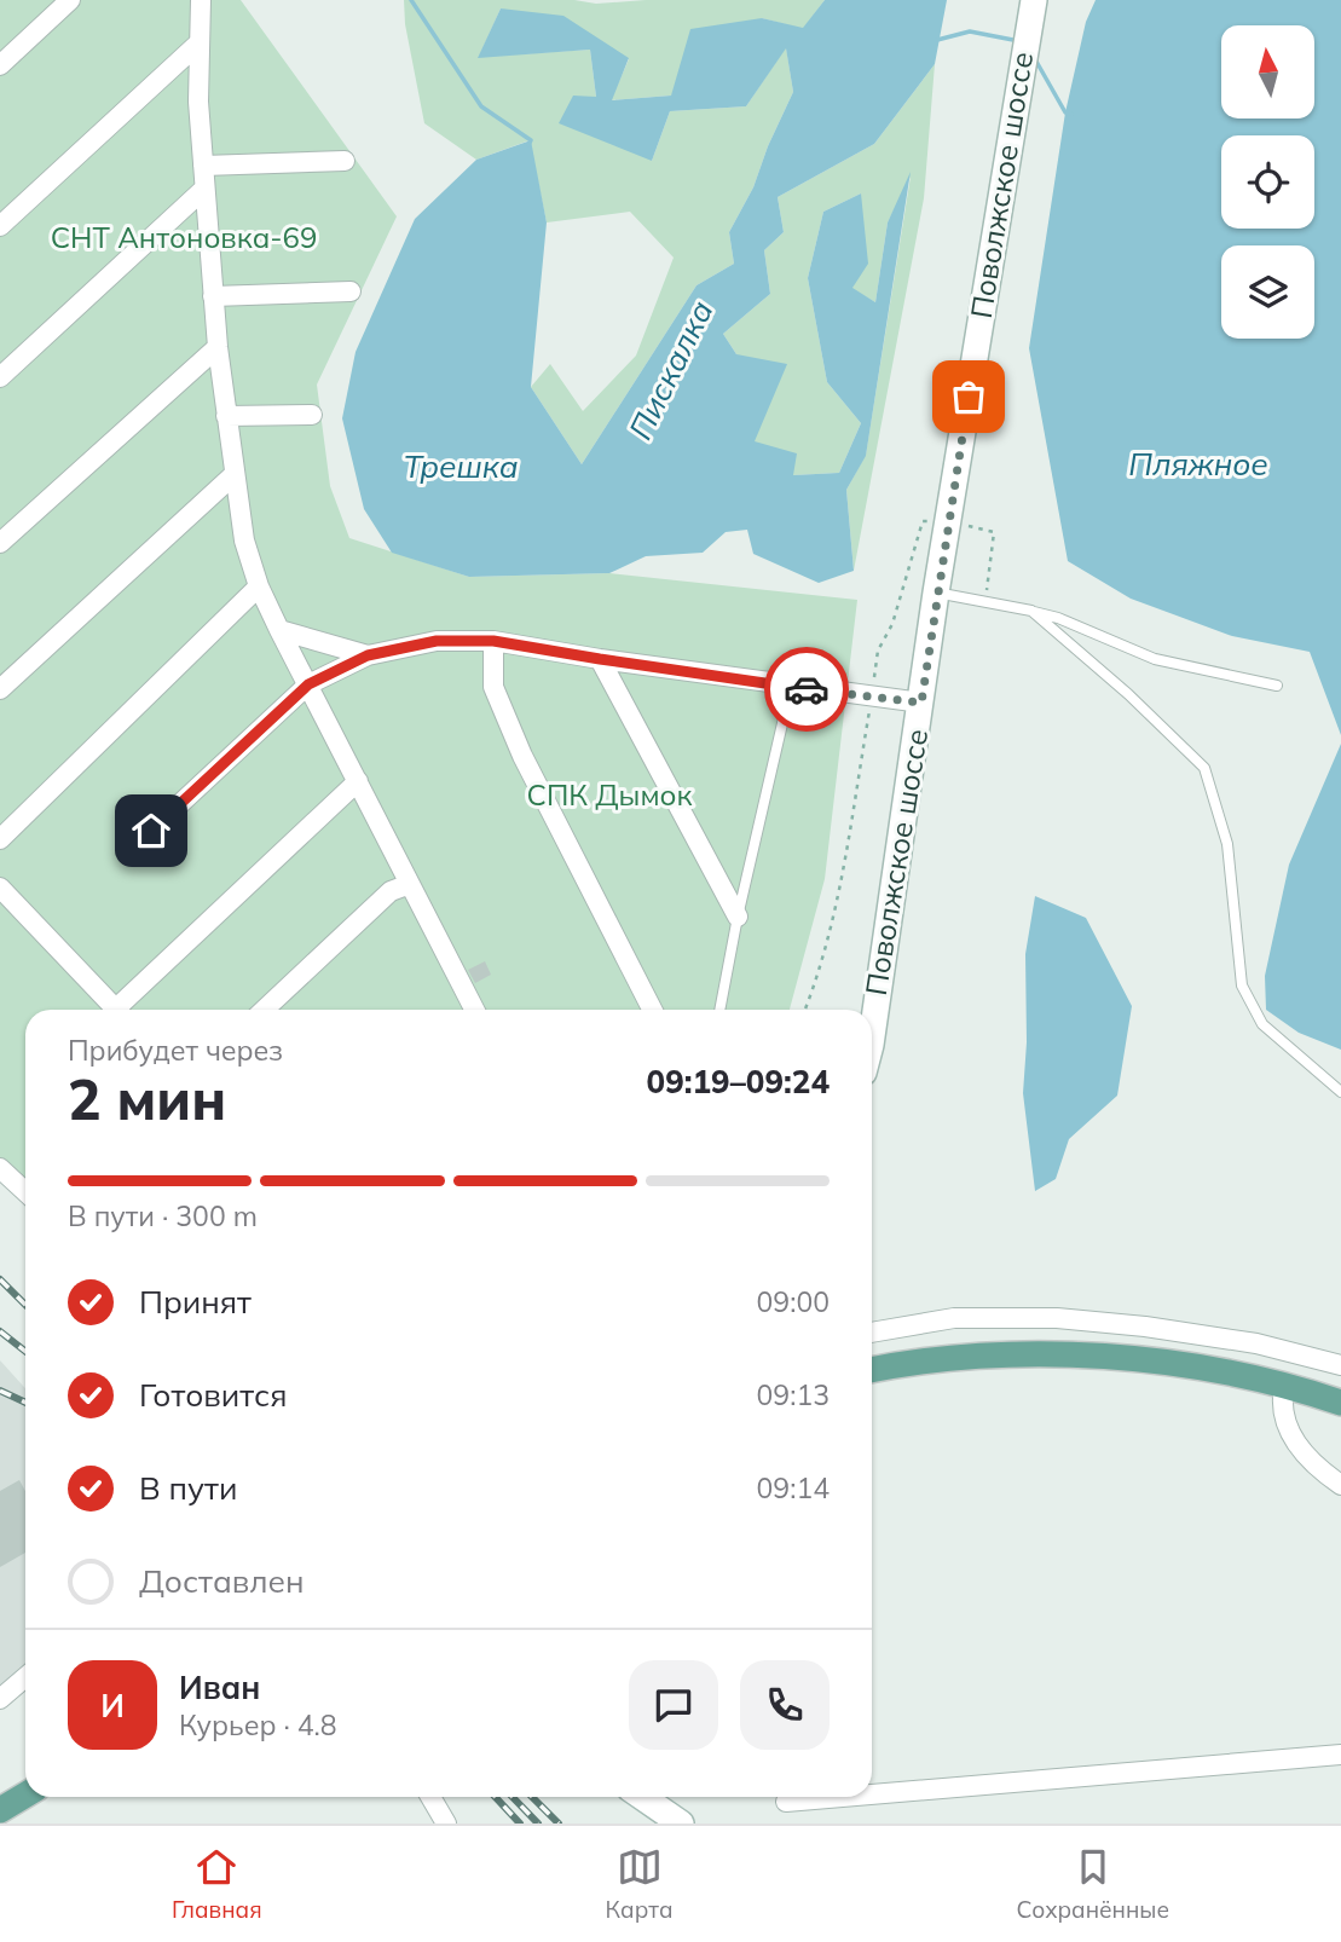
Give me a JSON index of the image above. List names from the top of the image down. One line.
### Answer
{"streets":{"main road":["Поволжское шоссе"]},"water":["Пискалка","Пляжное","Трешка"],"parks":["СНТ Антоновка-69","СПК Дымок"],"north":"top","page":{"heading":["2 мин","Прибудет через","09:19–09:24"],"panel":["Иван","Курьер · 4.8"],"bar":"В пути · 300 m","list":[["Принят","09:00"],["Готовится","09:13"],["В пути","09:14"],"Доставлен"],"round":"И","tabs":["Главная","Карта","Сохранённые"]}}
